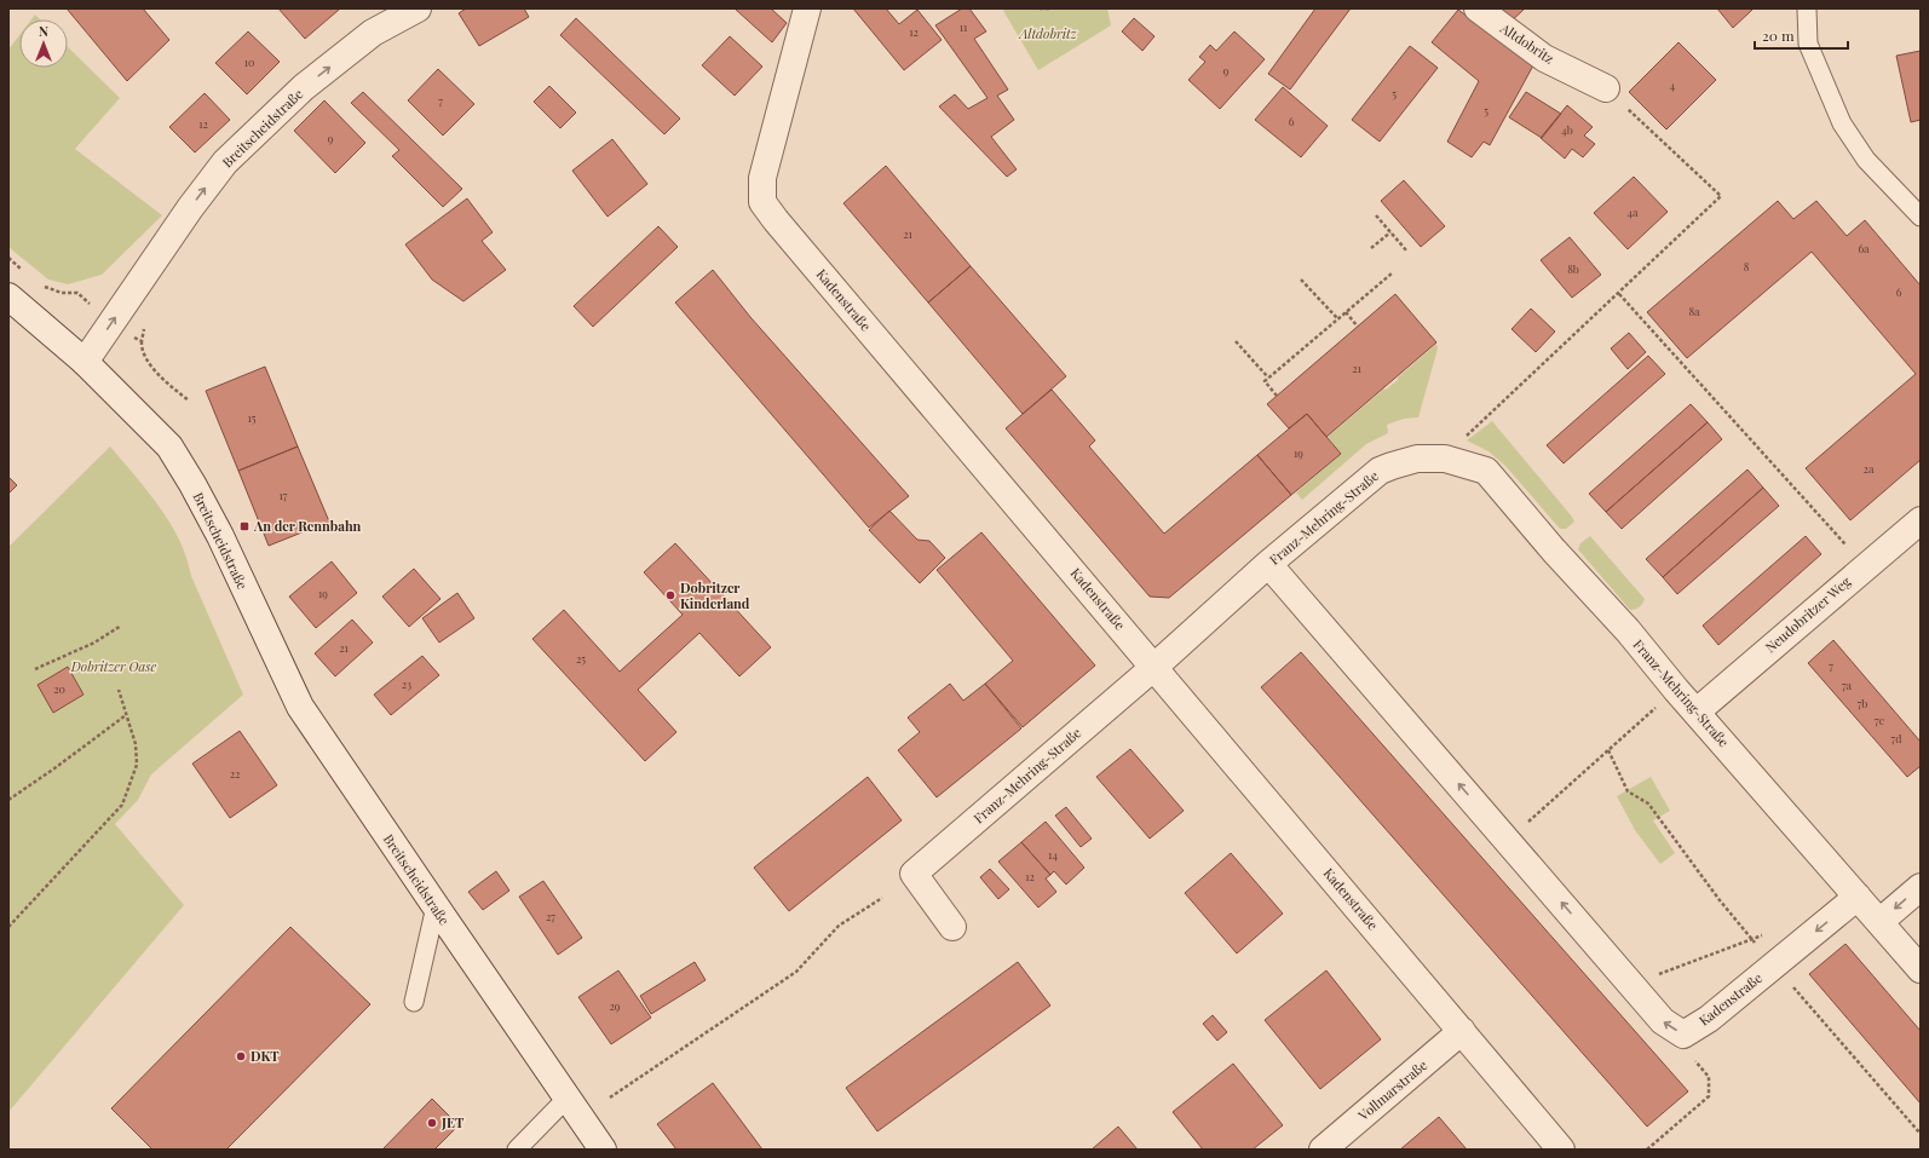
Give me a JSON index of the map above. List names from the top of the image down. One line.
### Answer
{"streets":{"street":["Altdobritz","Breitscheidstraße","Kadenstraße","Franz-Mehring-Straße","Neudobritzer Weg","Vollmarstraße"]},"crossings":[["Kadenstraße","Franz-Mehring-Straße"],["Kadenstraße","Vollmarstraße"],["Franz-Mehring-Straße","Neudobritzer Weg"]],"parks":["Altdobritz","Dobritzer Oase"],"places":{"transit":["An der Rennbahn"],"other":["Dobritzer Kinderland","DKT","JET"]},"house_numbers":["11","12","10","9","4","5","7","5","6","12","4b","9","4a","21","6a","8","8b","6","8a","21","15","19","2a","17","19","21","25","7","23","7a","20","7b","7c","7d","22","14","12","27","29"],"scale_bar":"20 m","north":"top"}
